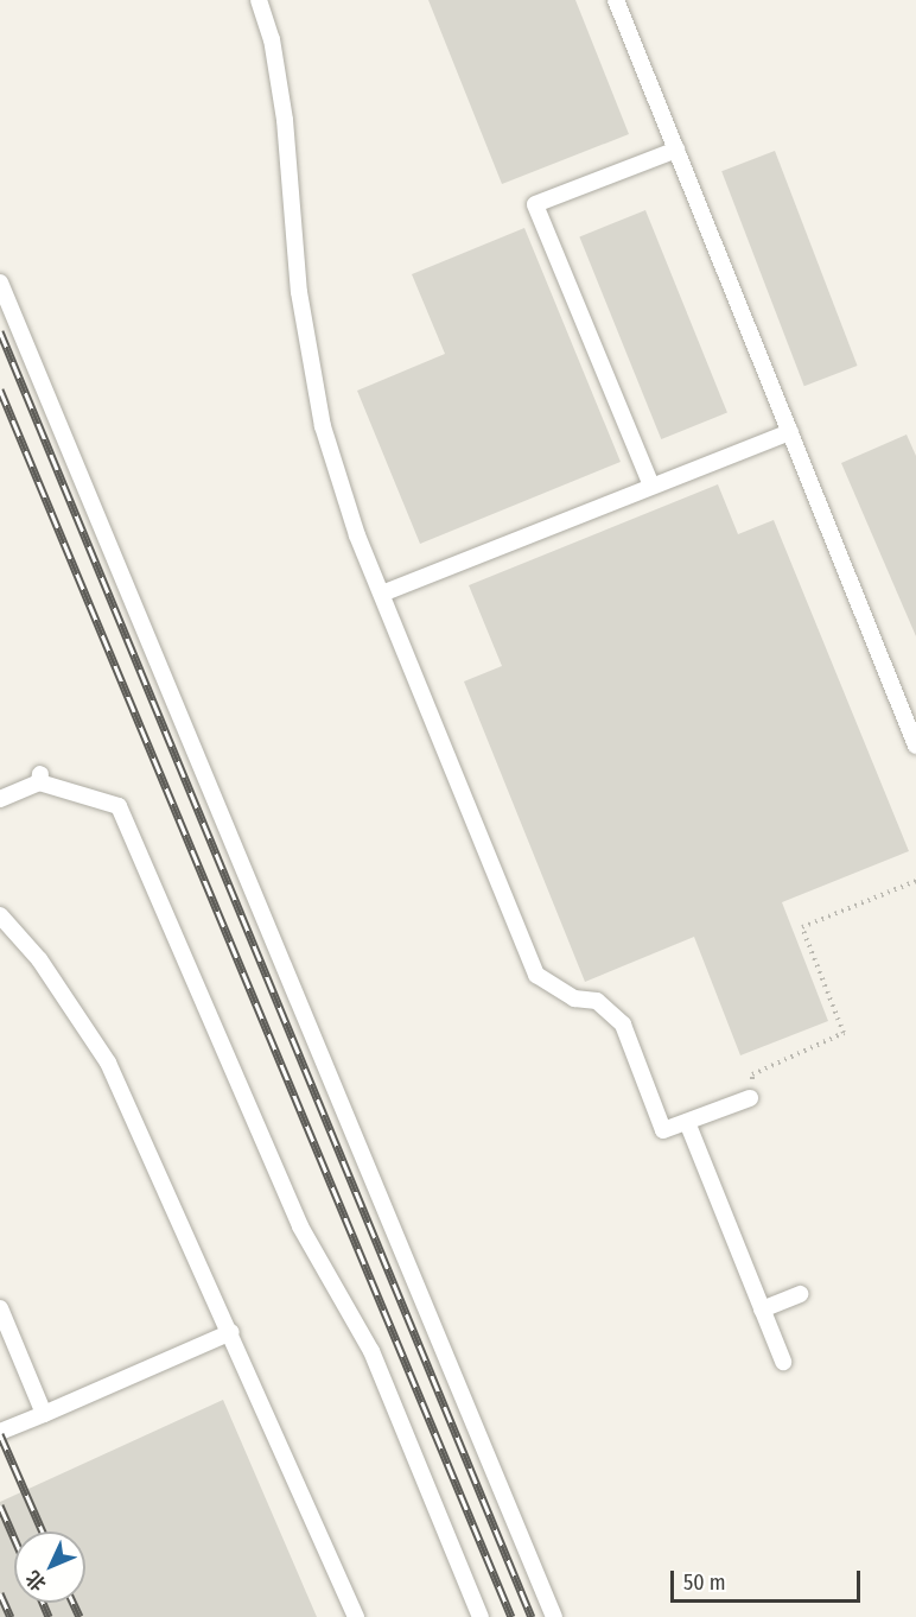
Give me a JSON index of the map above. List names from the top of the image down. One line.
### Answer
{"scale_bar":"50 m","north":"bottom left"}
